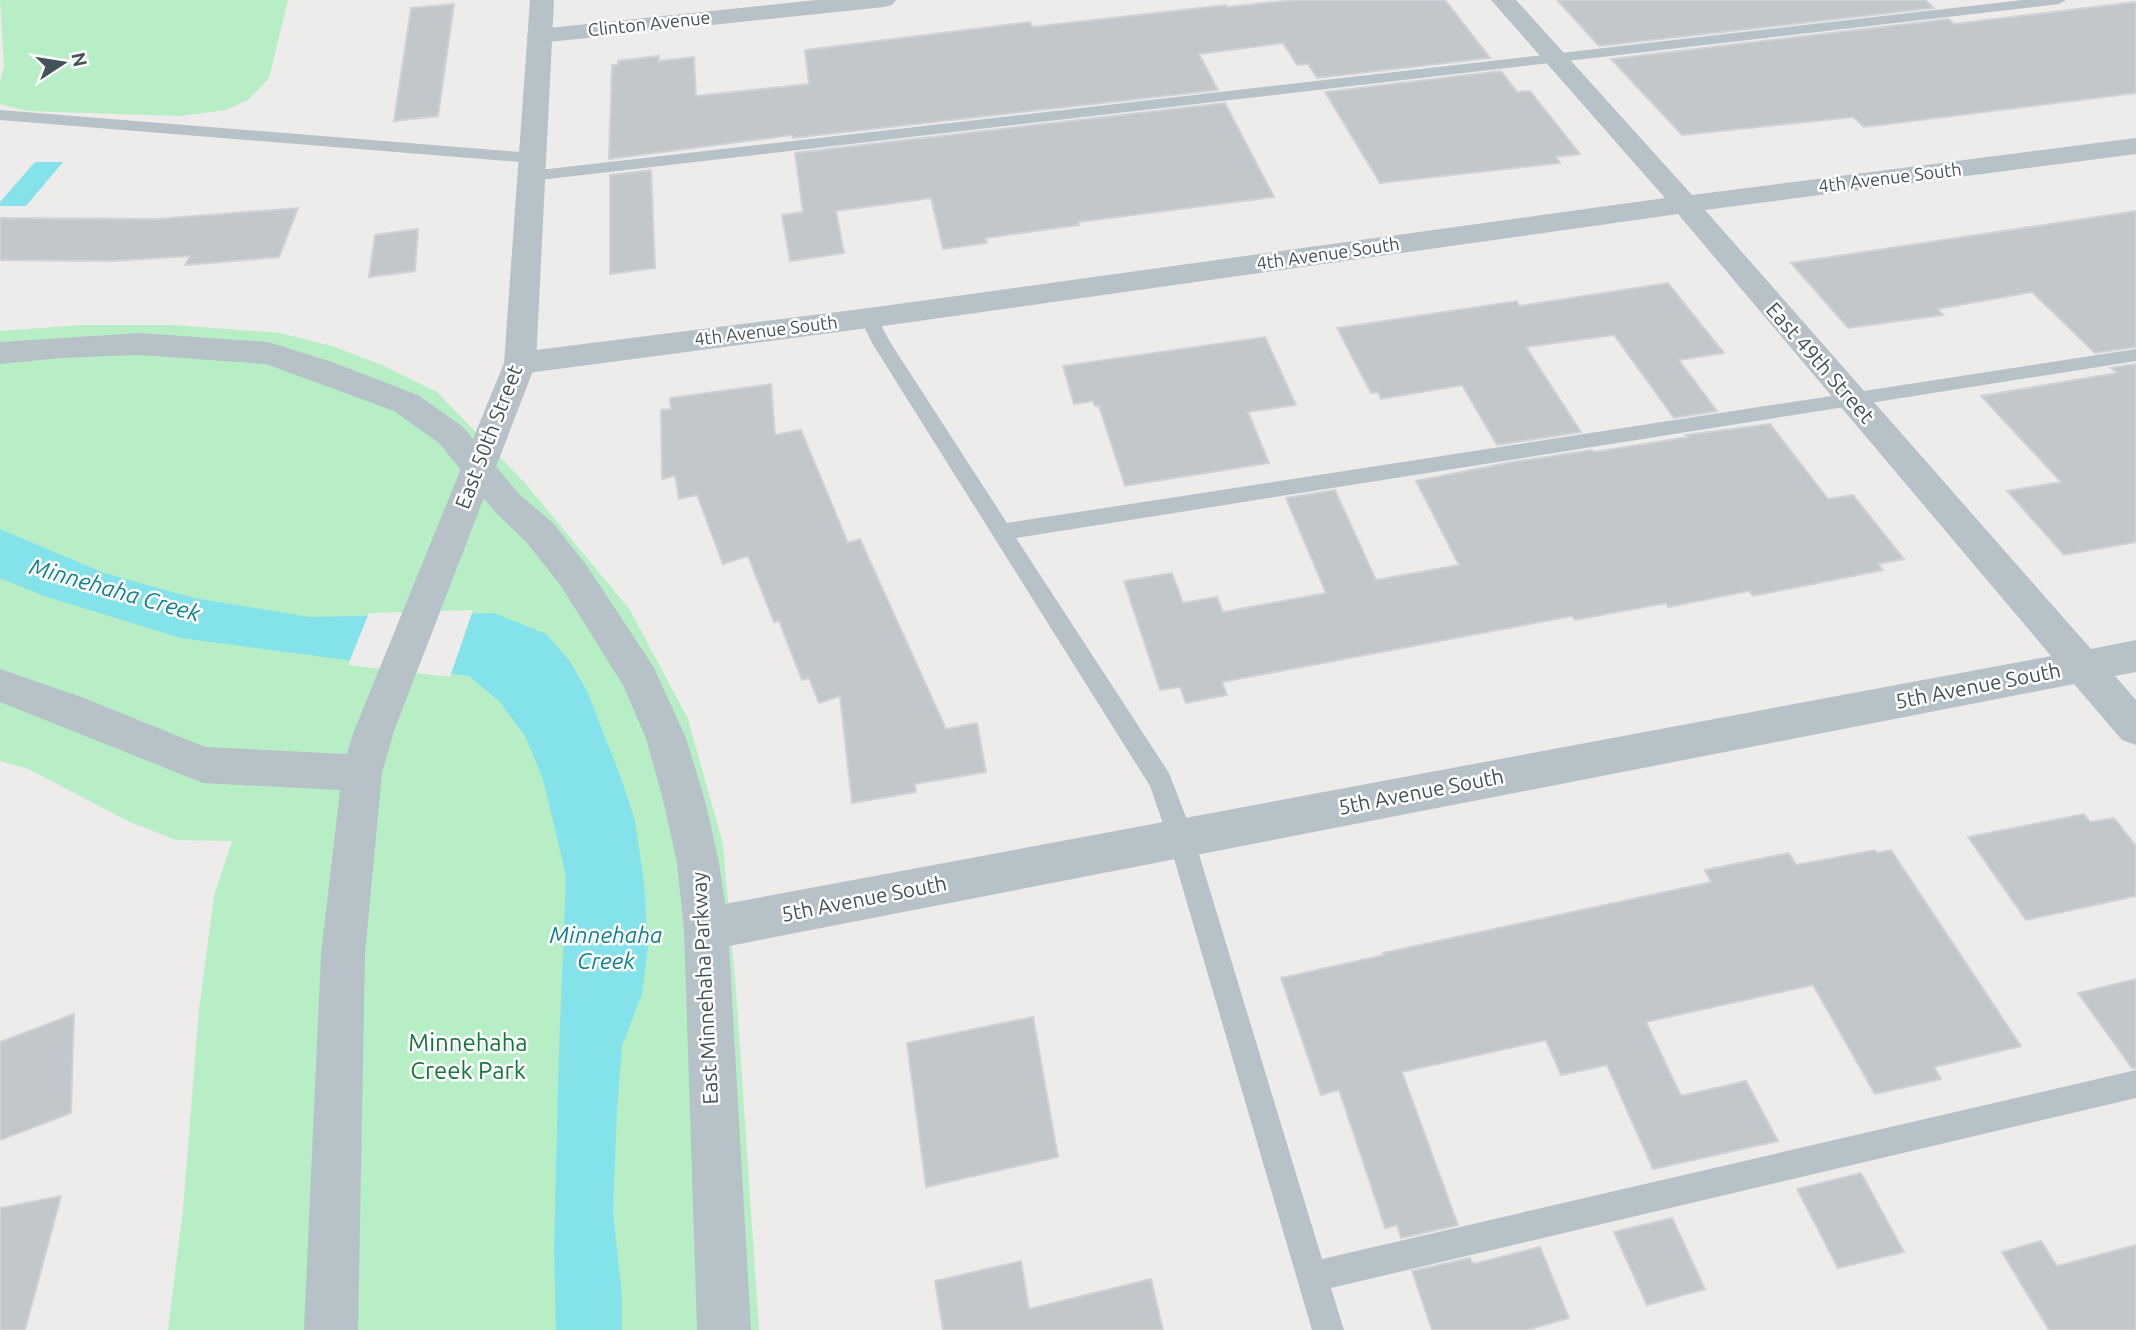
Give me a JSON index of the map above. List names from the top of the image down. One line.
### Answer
{"streets":{"street":["Clinton Avenue","4th Avenue South","East 49th Street","East 50th Street","5th Avenue South","East Minnehaha Parkway"]},"crossings":[["Clinton Avenue","East 50th Street"],["4th Avenue South","East 49th Street"],["4th Avenue South","East 50th Street"],["East 49th Street","5th Avenue South"],["East 50th Street","East Minnehaha Parkway"],["5th Avenue South","East Minnehaha Parkway"]],"water":["Minnehaha Creek"],"parks":["Minnehaha Creek Park"],"north":"right"}
